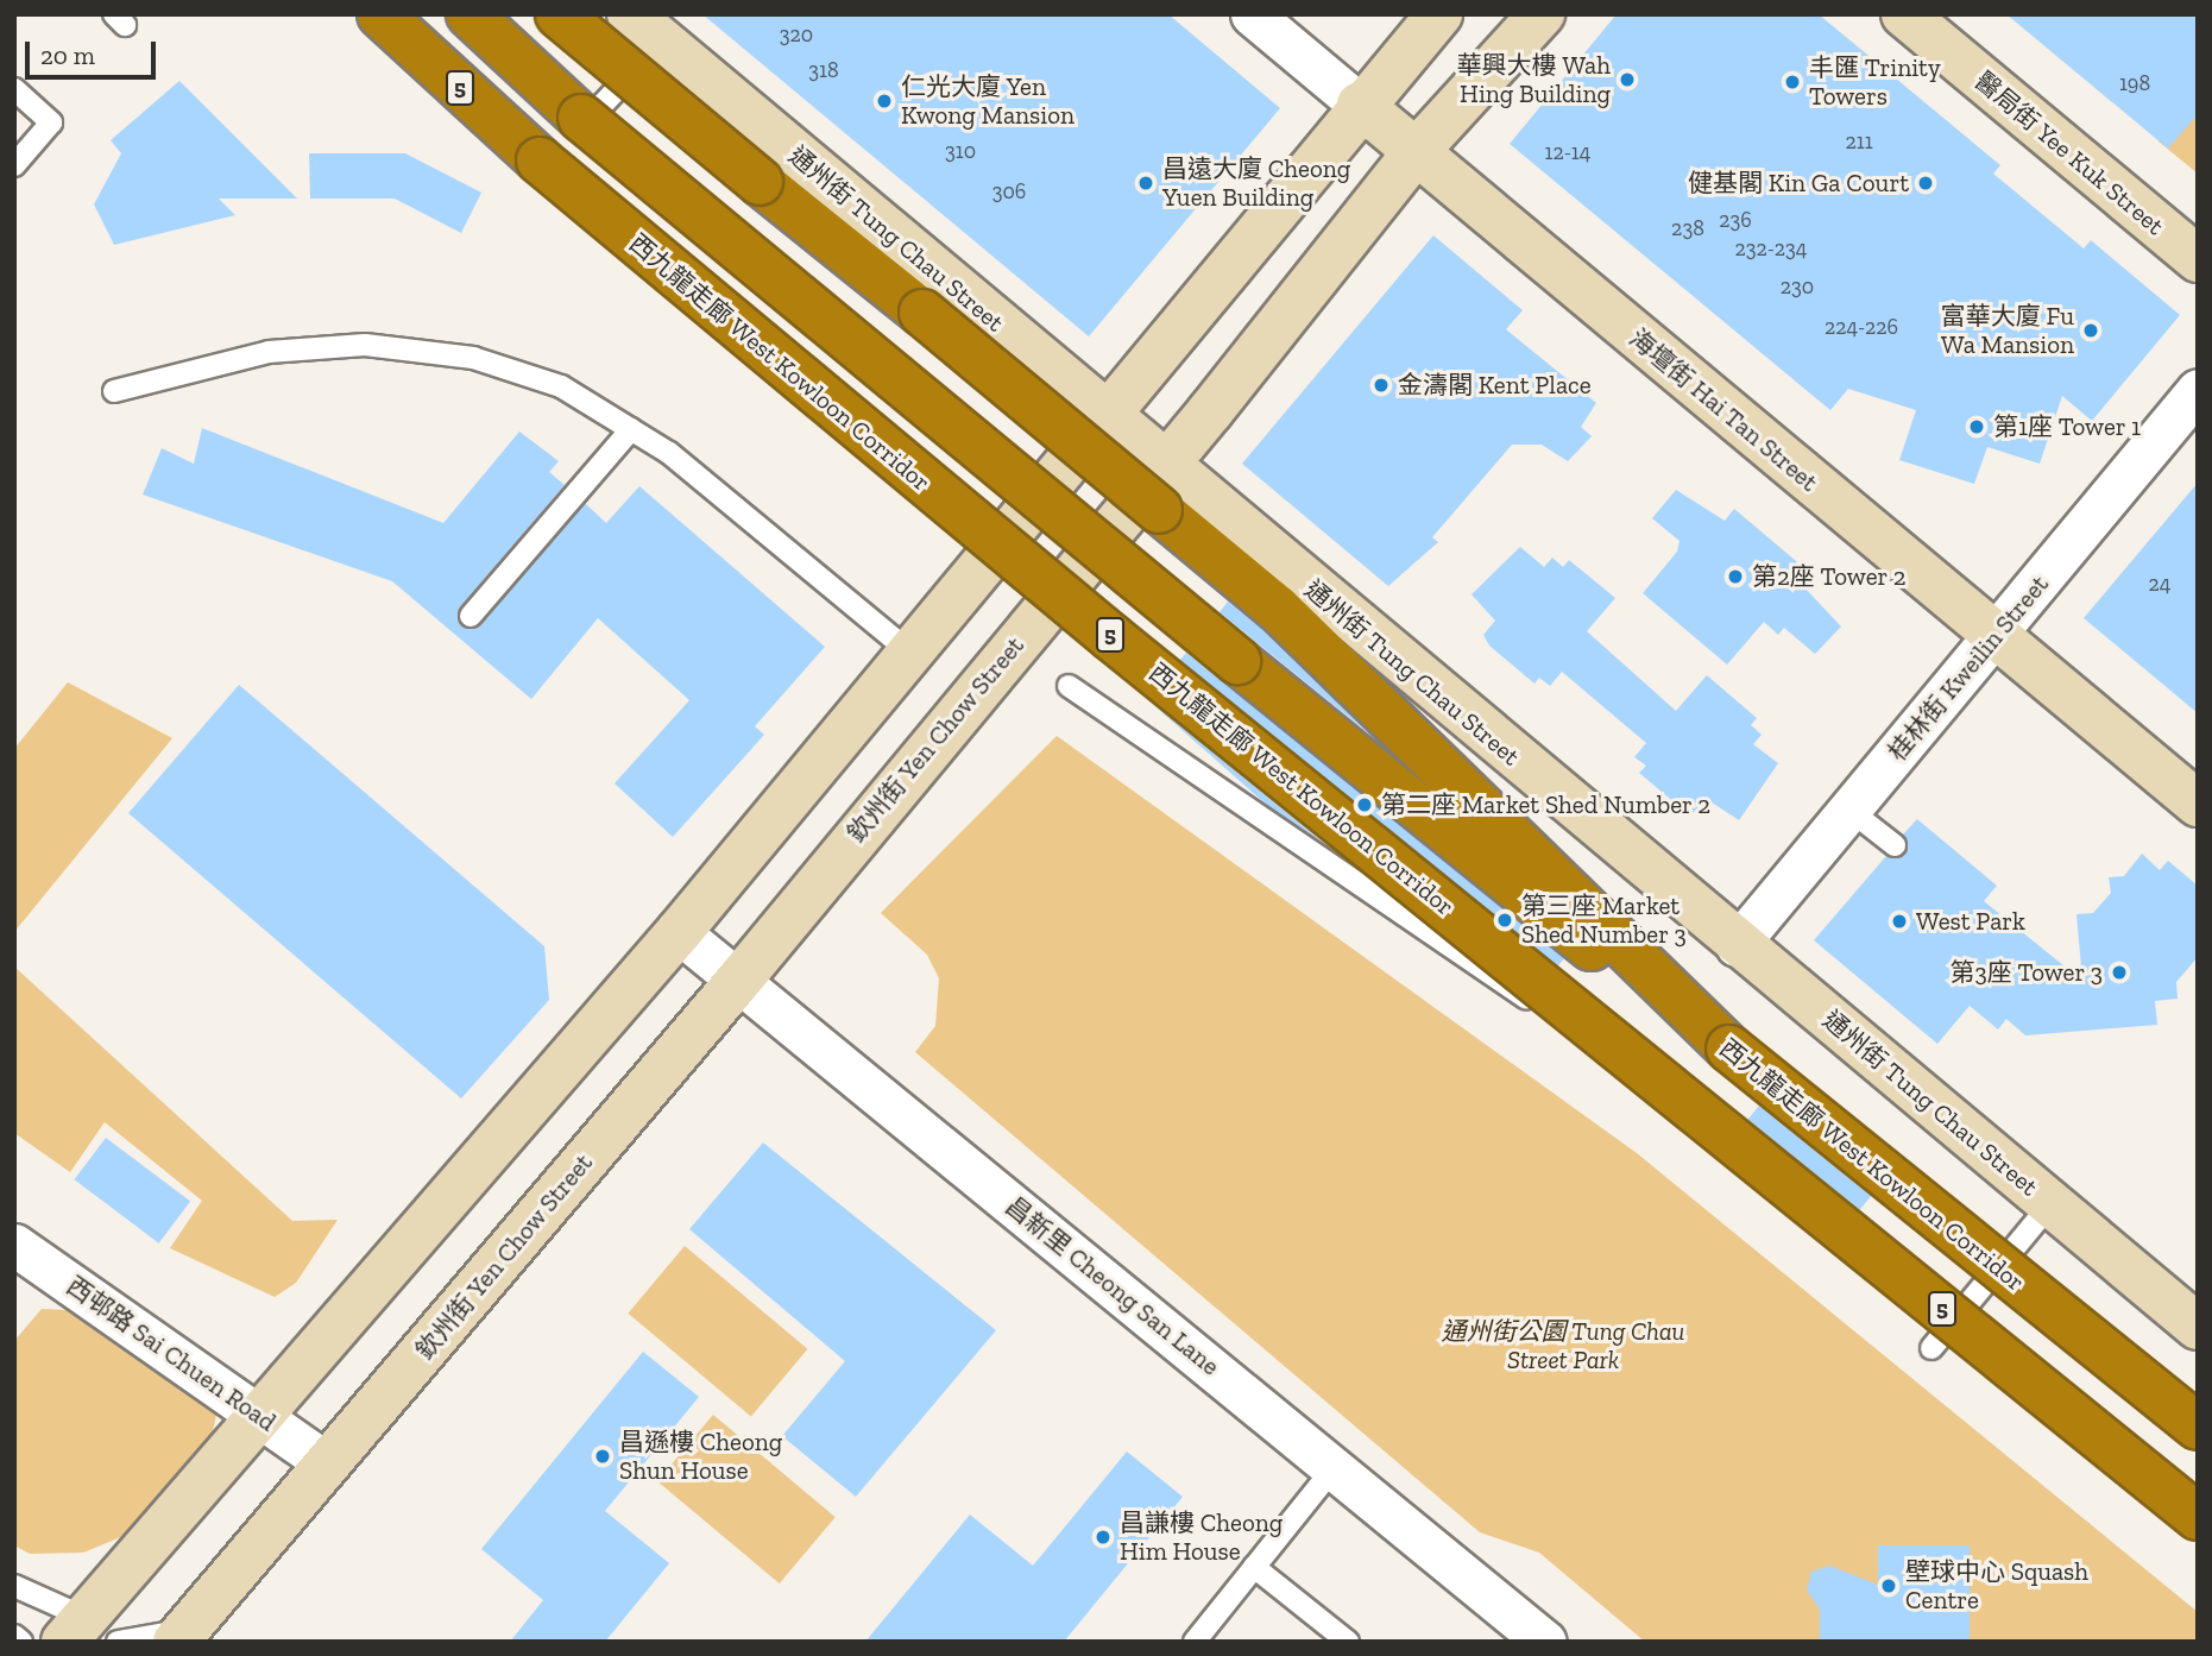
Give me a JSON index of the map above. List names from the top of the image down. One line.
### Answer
{"streets":{"highway":["5","西九龍走廊 West Kowloon Corridor"],"main road":["醫局街 Yee Kuk Street","通州街 Tung Chau Street","海壇街 Hai Tan Street","欽州街 Yen Chow Street"],"street":["桂林街 Kweilin Street","昌新里 Cheong San Lane","西邨路 Sai Chuen Road"]},"crossings":[["通州街 Tung Chau Street","桂林街 Kweilin Street"],["通州街 Tung Chau Street","欽州街 Yen Chow Street"],["海壇街 Hai Tan Street","桂林街 Kweilin Street"],["海壇街 Hai Tan Street","欽州街 Yen Chow Street"],["欽州街 Yen Chow Street","昌新里 Cheong San Lane"],["欽州街 Yen Chow Street","西邨路 Sai Chuen Road"]],"parks":["通州街公園 Tung Chau Street Park"],"places":["華興大樓 Wah Hing Building","丰匯 Trinity Towers","仁光大廈 Yen Kwong Mansion","昌遠大廈 Cheong Yuen Building","健基閣 Kin Ga Court","富華大廈 Fu Wa Mansion","金濤閣 Kent Place","第1座 Tower 1","第2座 Tower 2","第二座 Market Shed Number 2","第三座 Market Shed Number 3","West Park","第3座 Tower 3","昌遜樓 Cheong Shun House","昌謙樓 Cheong Him House","壁球中心 Squash Centre"],"house_numbers":["320","318","198","211","310","12-14","306","236","238","232-234","230","224-226","24"],"scale_bar":"20 m"}
